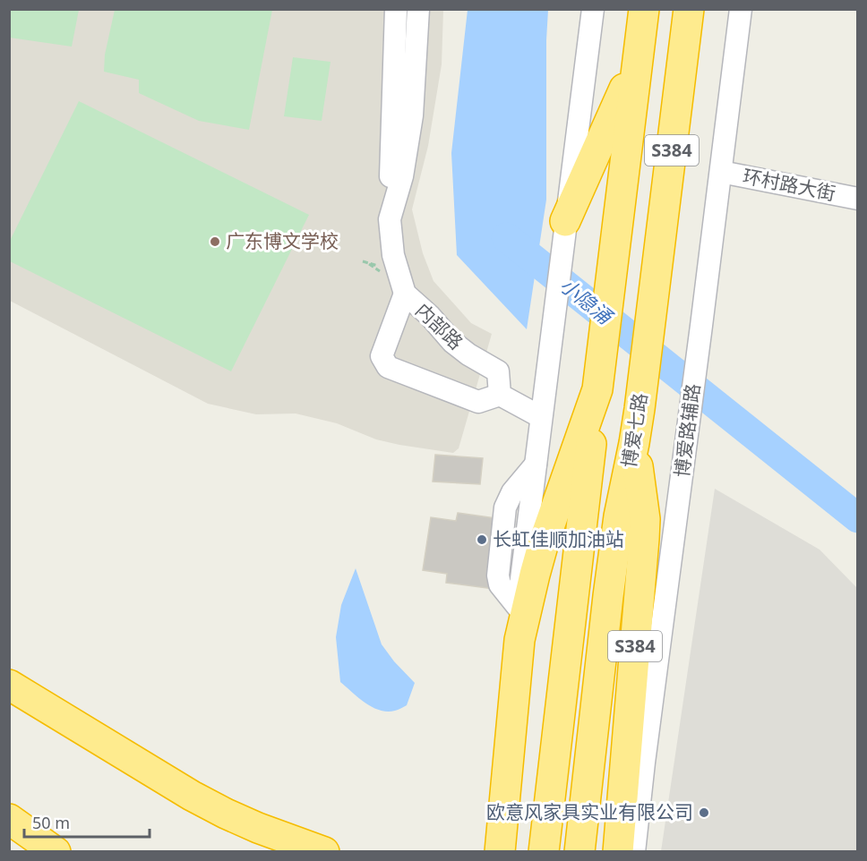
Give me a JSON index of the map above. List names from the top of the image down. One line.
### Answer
{"streets":{"highway":["S384","博爱七路"],"street":["环村路大街","内部路","博爱路辅路"]},"crossings":[["S384","博爱七路"],["环村路大街","博爱路辅路"]],"water":["小隐涌"],"places":["广东博文学校","长虹佳顺加油站","欧意风家具实业有限公司"],"scale_bar":"50 m"}
